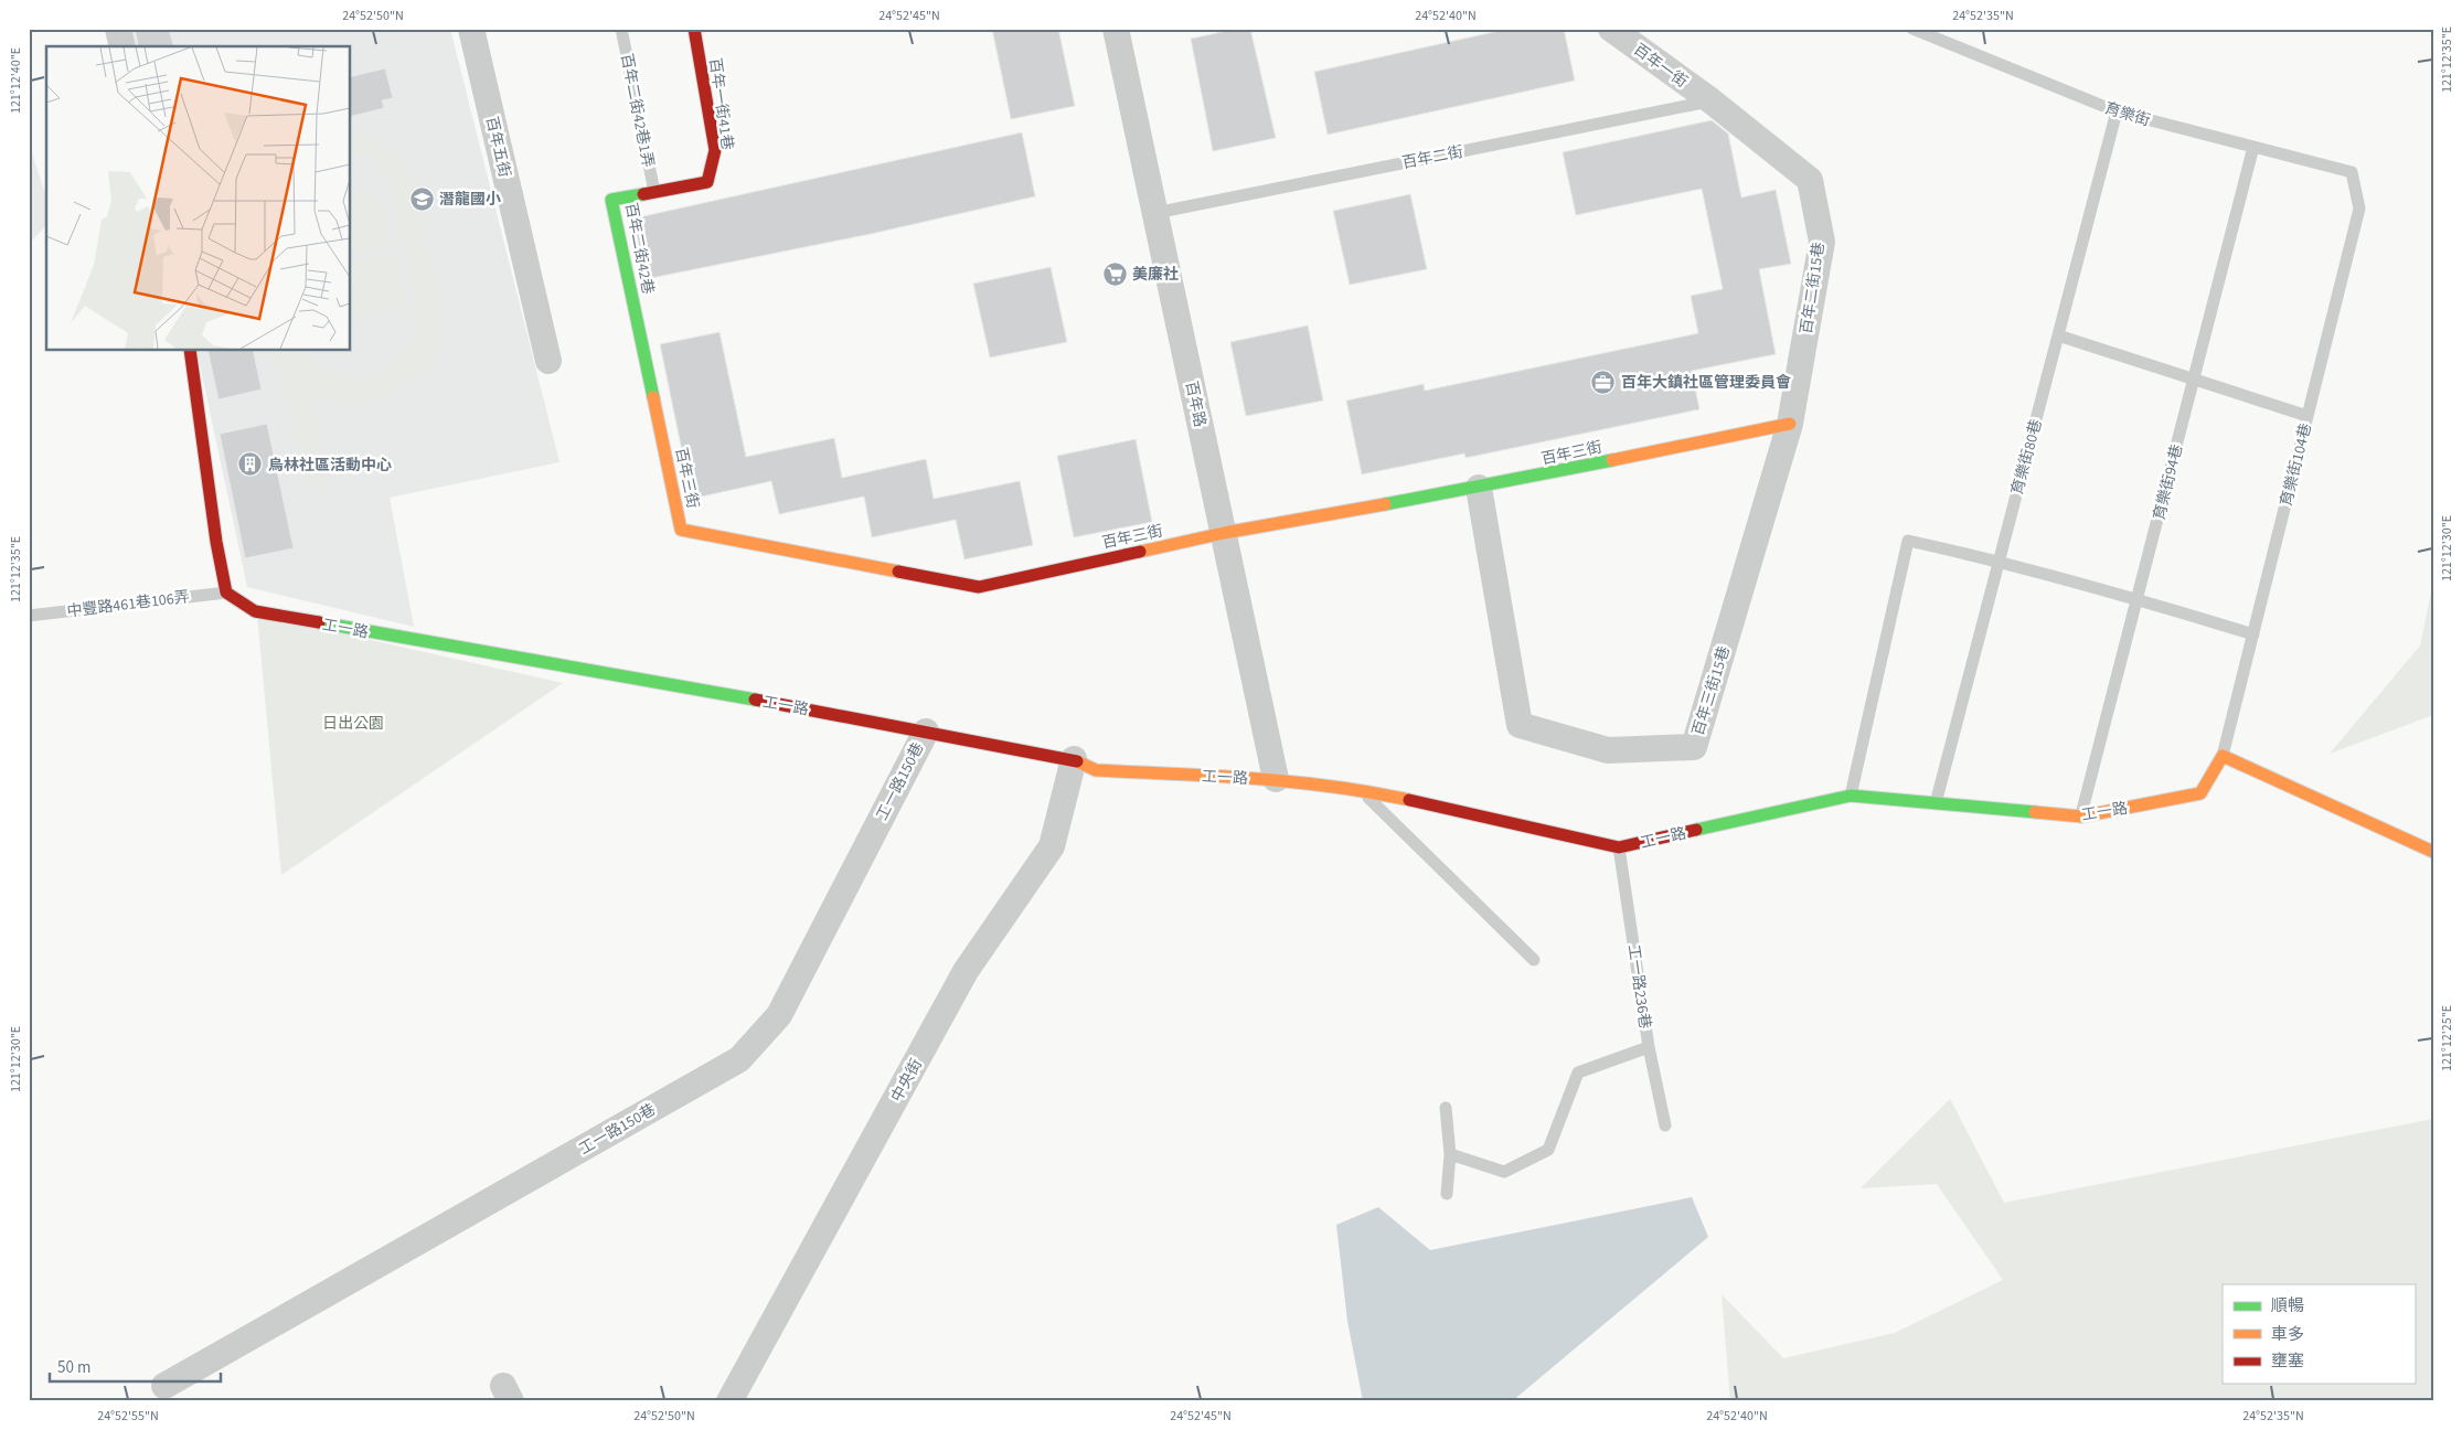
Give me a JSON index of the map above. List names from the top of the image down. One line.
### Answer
{"streets":{"street":["百年一街","百年一街41巷","百年五街","百年二街42巷","百年二街15巷","百年路","百年三街","工一路","百年三街15巷","工一路150巷","中央街"],"lane":["百年二街42巷1弄","育樂街","百年二街","育樂街80巷","育樂街104巷","育樂街94巷","中豐路461巷106弄","工一路236巷"]},"crossings":[["百年一街","百年二街"],["百年一街","百年二街15巷"],["百年一街41巷","百年二街42巷"],["百年二街42巷1弄","百年二街42巷"],["育樂街","育樂街80巷"],["育樂街","育樂街104巷"],["育樂街","育樂街94巷"],["百年二街","百年二街15巷"],["百年二街","百年路"],["百年二街42巷","百年三街"],["百年二街15巷","百年三街"],["百年二街15巷","百年三街15巷"],["百年路","百年三街"],["百年路","工一路"],["百年三街","百年三街15巷"],["育樂街80巷","工一路"],["育樂街104巷","工一路"],["育樂街94巷","工一路"],["中豐路461巷106弄","工一路"],["工一路","工一路150巷"],["工一路","工一路236巷"],["工一路","中央街"]],"parks":["日出公園"],"places":{"school or university":["潛龍國小"],"supermarket":["美廉社"],"office":["百年大鎮社區管理委員會"],"building":["烏林社區活動中心"]},"legend":["順暢","車多","壅塞"],"scale_bar":"50 m","coordinates":["24°52'50\"N","24°52'45\"N","24°52'40\"N","24°52'35\"N","121°12'35\"E","121°12'40\"E","121°12'30\"E","121°12'25\"E","24°52'55\"N"]}
